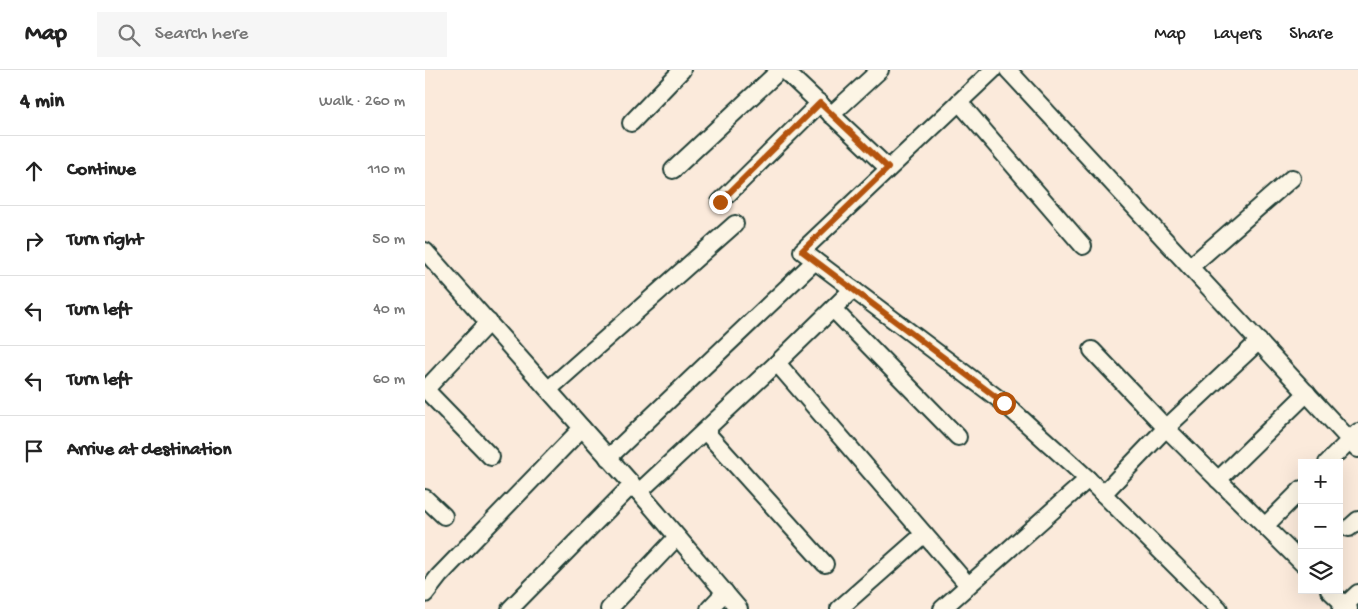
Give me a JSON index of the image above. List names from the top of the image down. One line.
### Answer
{"page":{"header":"Map","search":"Search here","nav":["Map","Layers","Share"],"heading":["4 min","Walk · 260 m"],"list":[["Continue","110 m"],["Turn right","50 m"],["Turn left","40 m"],["Turn left","60 m"],"Arrive at destination"],"map_buttons":["+","−"]}}
